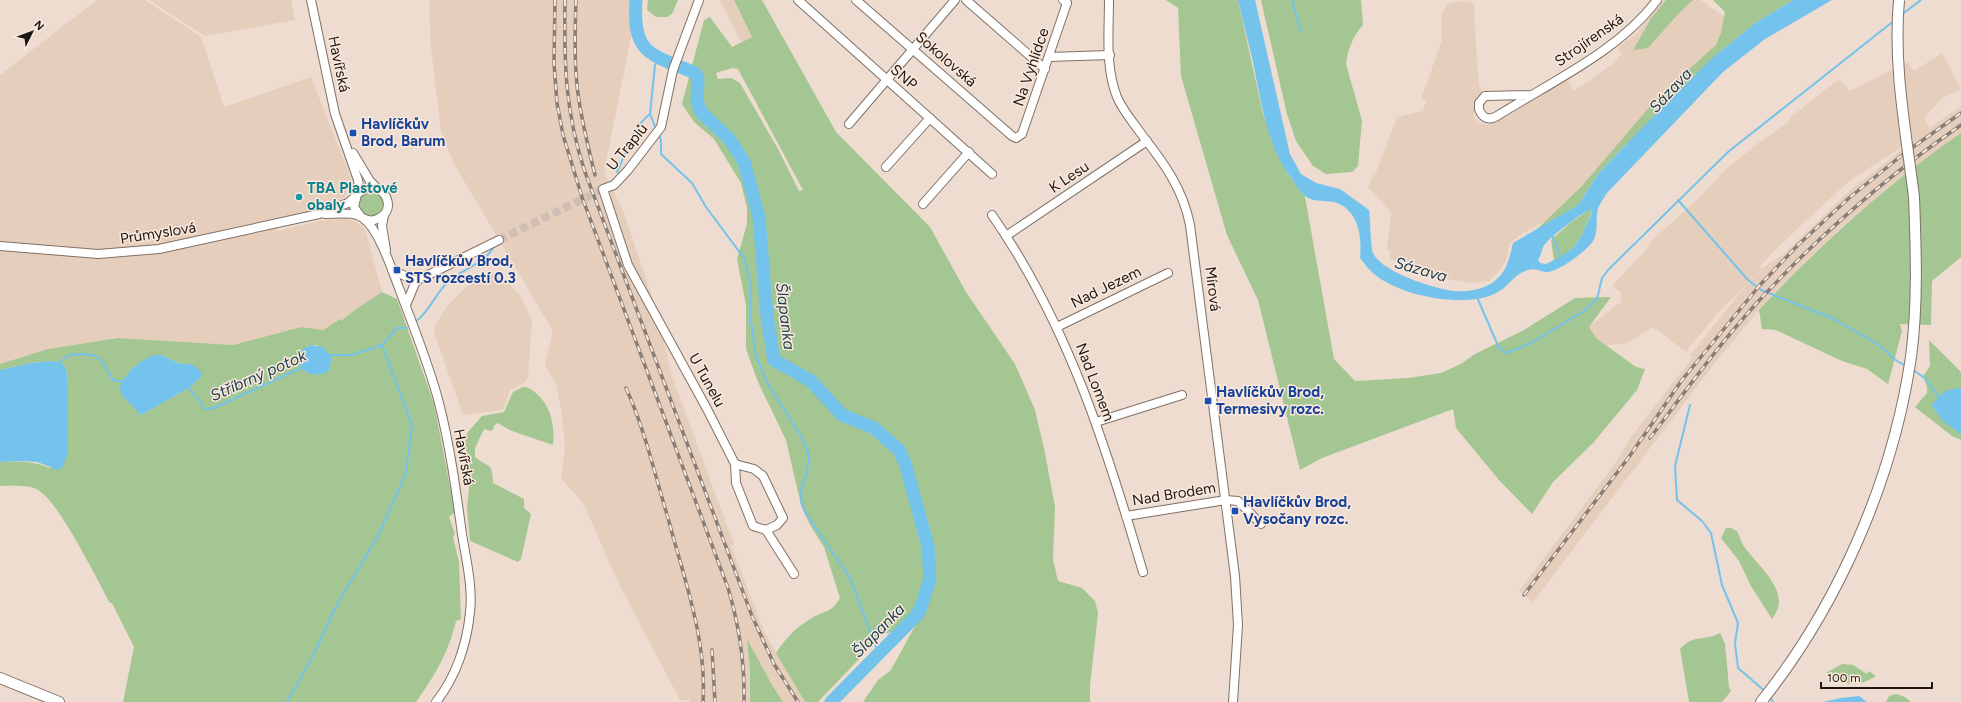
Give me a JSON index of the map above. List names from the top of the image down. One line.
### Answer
{"streets":{"street":["Strojírenská","Sokolovská","Havířská","Na Vyhlídce","SNP","U Traplů","K Lesu","Průmyslová","Nad Jezem","Mírová","U Tunelu","Nad Lomem","Nad Brodem"]},"crossings":[["Sokolovská","Na Vyhlídce"],["Havířská","Průmyslová"],["U Traplů","U Tunelu"],["K Lesu","Mírová"],["K Lesu","Nad Lomem"],["Nad Jezem","Nad Lomem"],["Mírová","Nad Brodem"],["Nad Lomem","Nad Brodem"]],"water":["Sázava","Šlapanka","Stříbrný potok"],"places":{"transit":["Havlíčkův Brod, Barum","Havlíčkův Brod, STS rozcestí 0.3","Havlíčkův Brod, Termesivy rozc.","Havlíčkův Brod, Vysočany rozc."],"other":["TBA Plastové obaly"]},"scale_bar":"100 m","north":"top right"}
